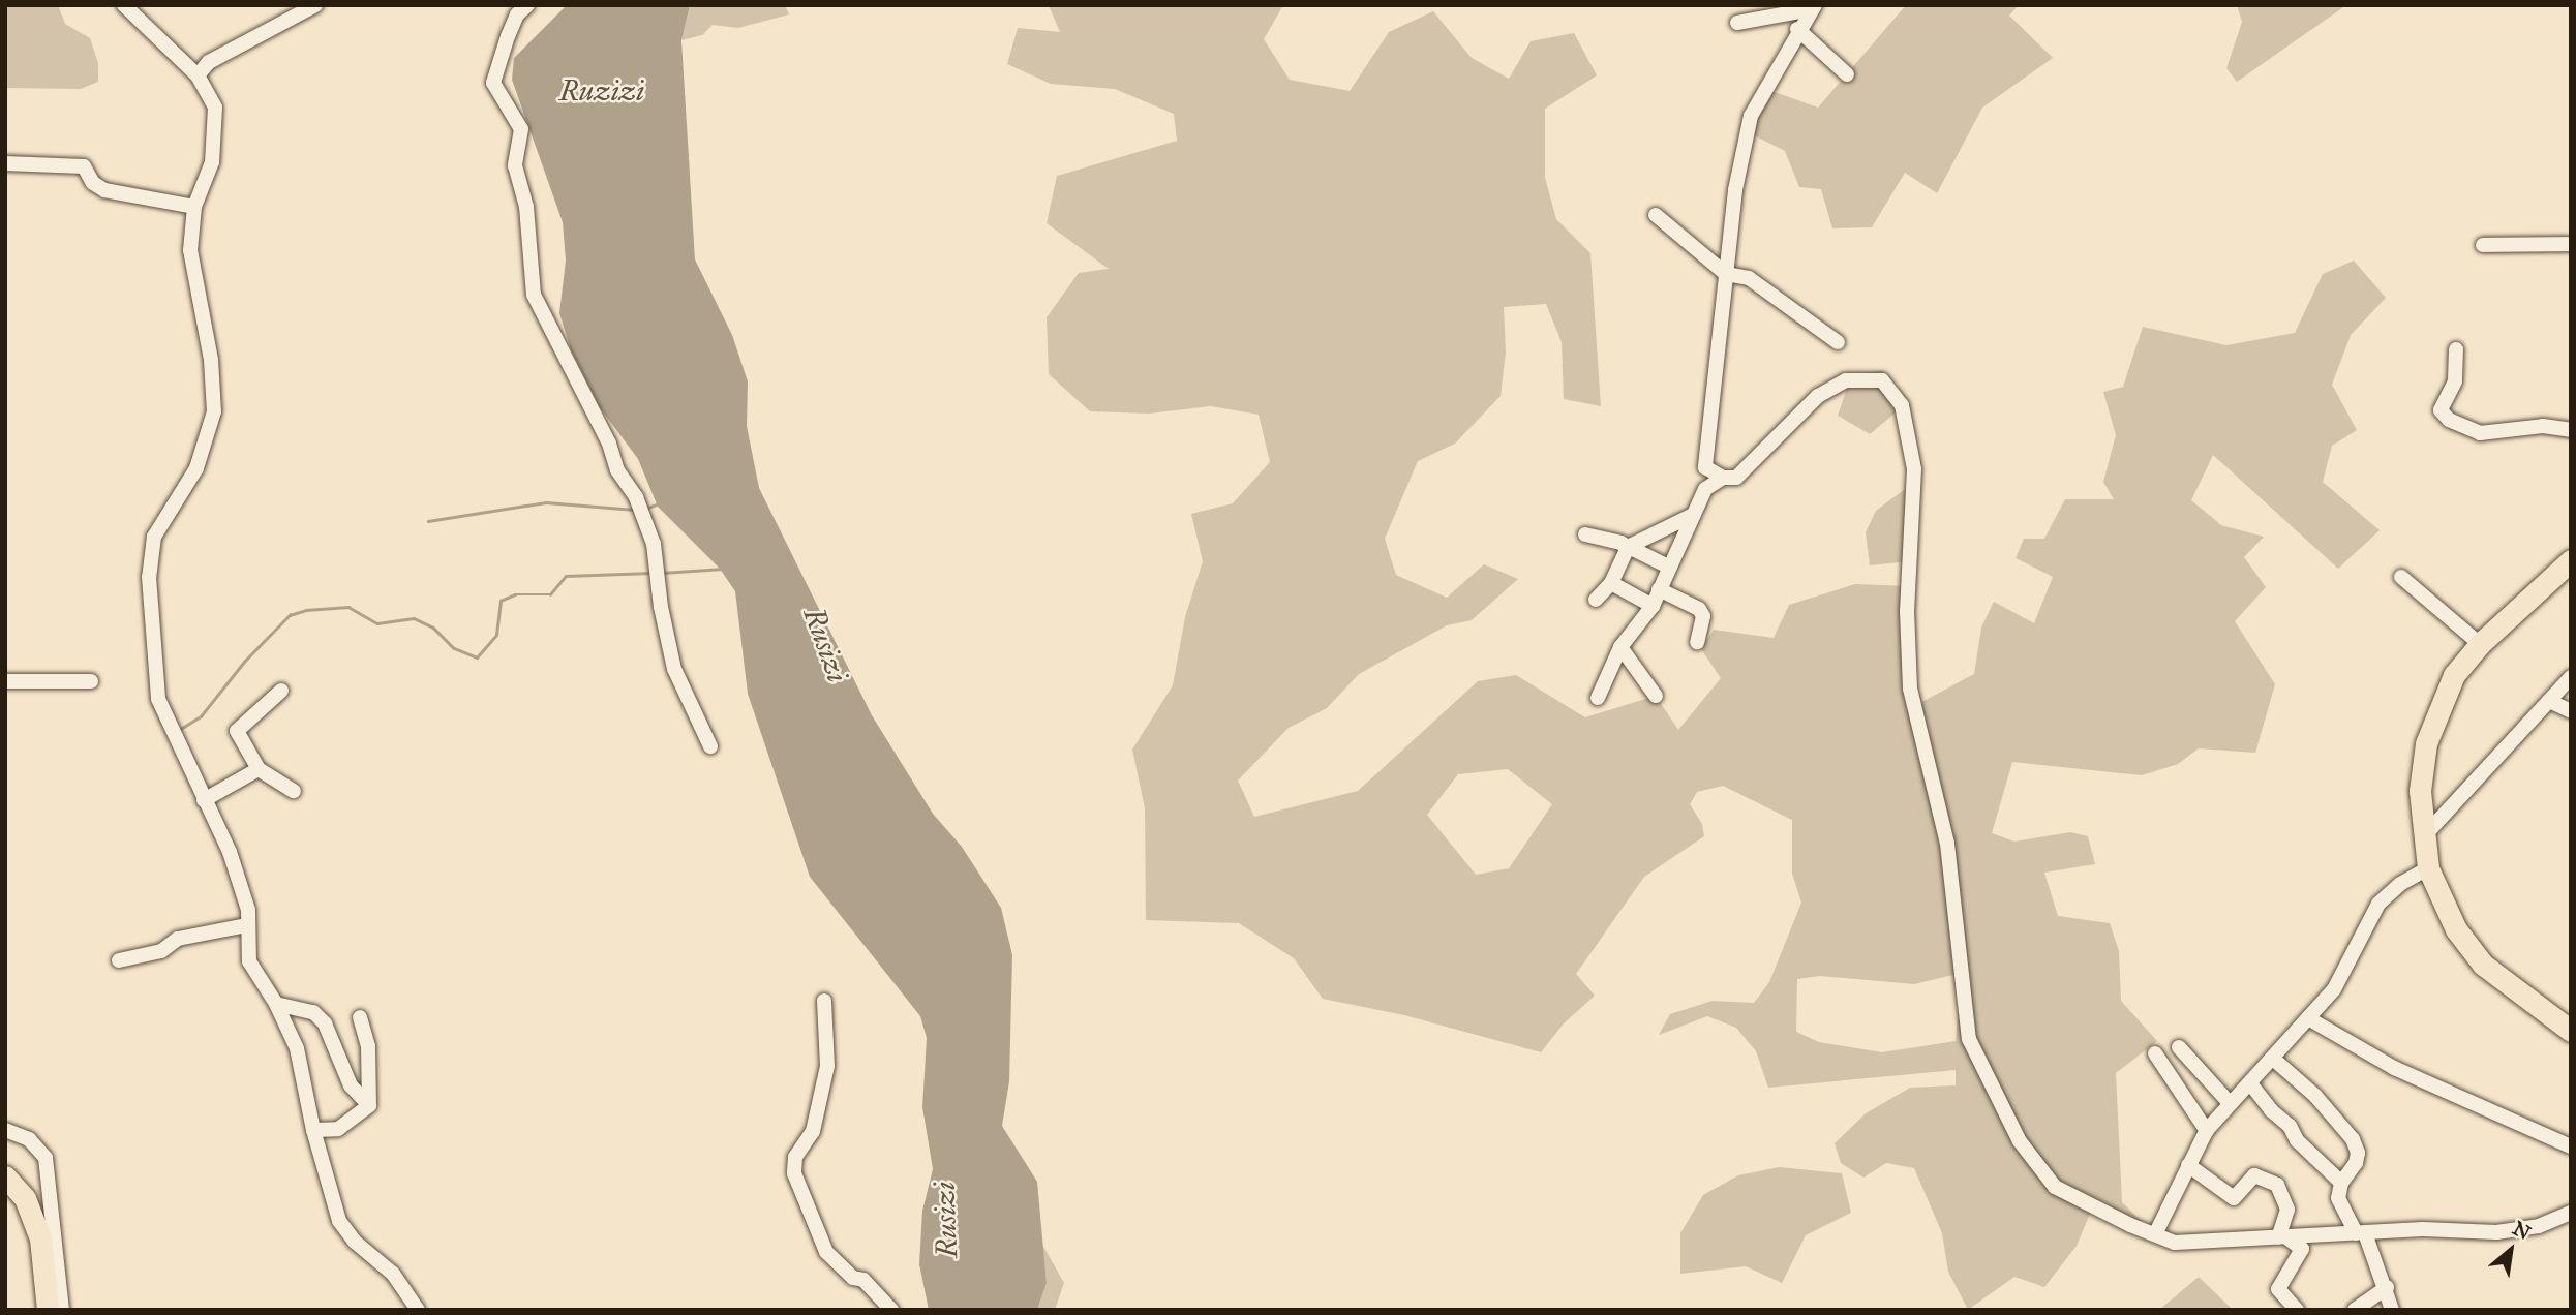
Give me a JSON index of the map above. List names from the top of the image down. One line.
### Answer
{"water":["Ruzizi","Rusizi"],"north":"top right"}
